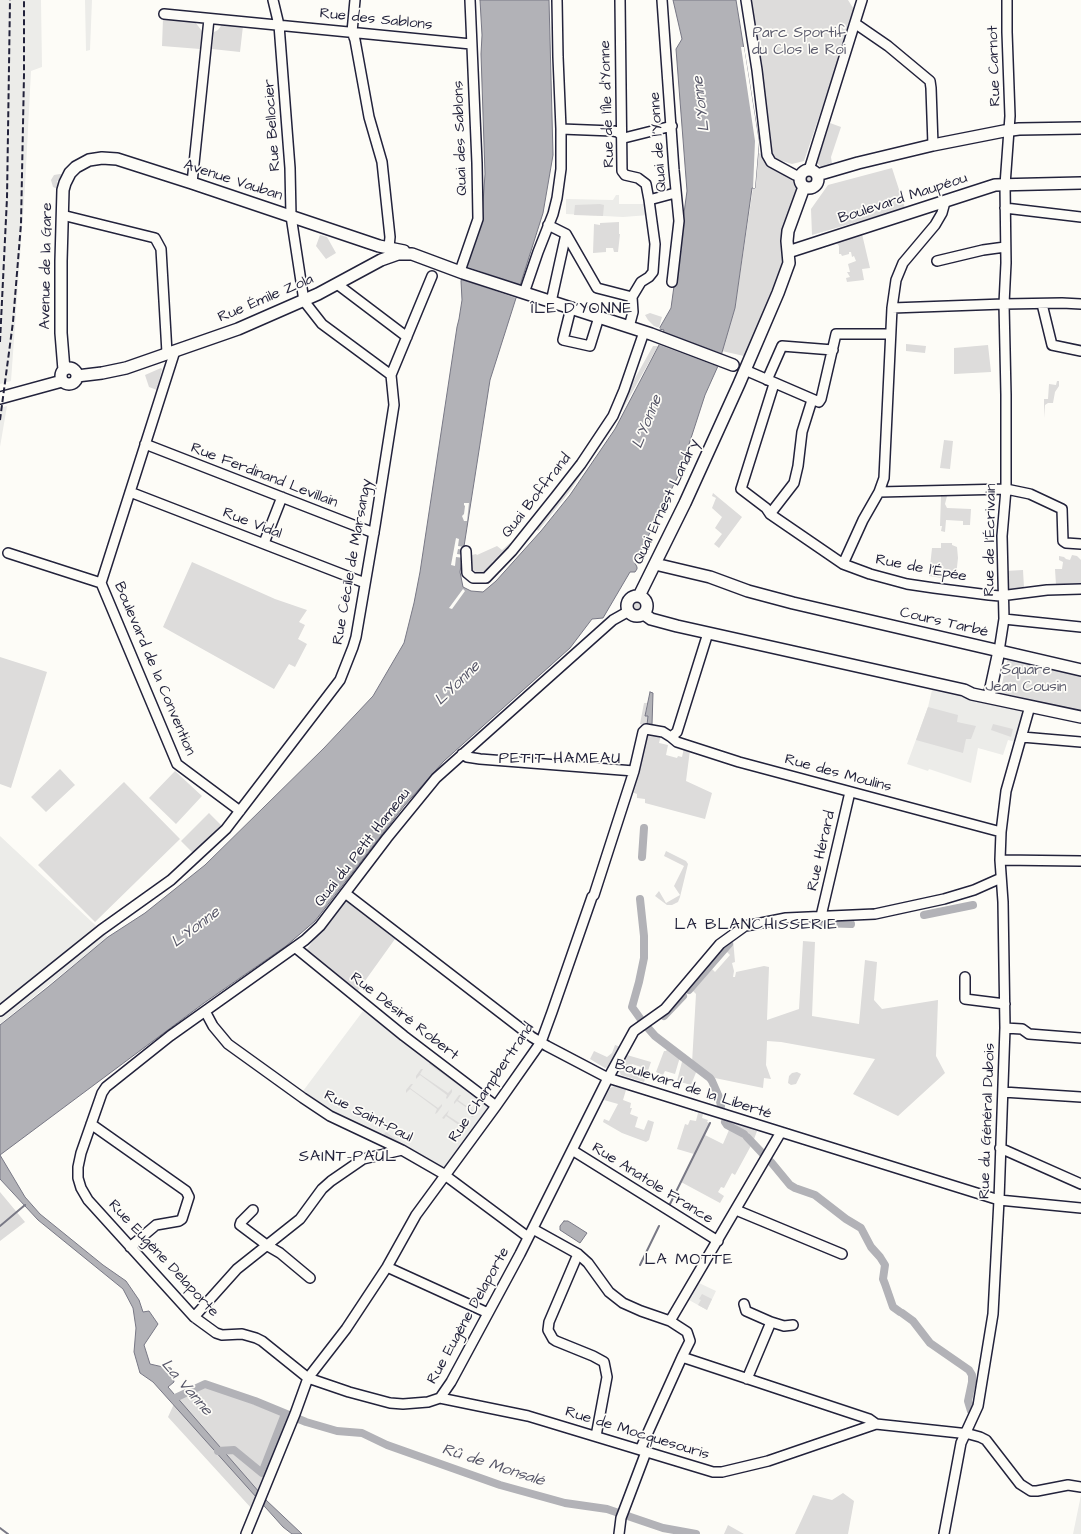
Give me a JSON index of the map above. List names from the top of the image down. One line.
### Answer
{"streets":{"main road":["Avenue Vauban","Boulevard Maupéou","Avenue de la Gare","Rue Émile Zola","Quai Ernest Landry","Cours Tarbé"],"street":["Rue des Sablons","Rue Carnot","Rue de l'Île d'Yonne","Rue Bellocier","Quai des Sablons","Quai de l'Yonne","Rue Ferdinand Levillain","Quai Boffrand","Rue Vidal","Rue de l'Écrivain","Rue Cécile de Marsangy","Rue de l'Épée","Boulevard de la Convention","Rue des Moulins","Quai du Petit Hameau","Rue Hérard","Rue Désiré Robert","Rue Champbertrand","Boulevard de la Liberté","Rue Saint-Paul","Rue du Général Dubois","Rue Anatole France","Rue Eugène Delaporte","Rue de Mocquesouris"]},"crossings":[["Rue des Sablons","Rue Bellocier"],["Rue des Sablons","Quai des Sablons"],["Rue Carnot","Boulevard Maupéou"],["Rue Carnot","Rue de l'Écrivain"],["Rue Bellocier","Avenue Vauban"],["Rue Bellocier","Rue Émile Zola"],["Rue Bellocier","Rue Cécile de Marsangy"],["Quai des Sablons","Rue Émile Zola"],["Avenue Vauban","Avenue de la Gare"],["Avenue Vauban","Rue Émile Zola"],["Avenue de la Gare","Rue Émile Zola"],["Rue Émile Zola","Quai Boffrand"],["Rue Émile Zola","Quai Ernest Landry"],["Rue Émile Zola","Boulevard de la Convention"],["Rue Ferdinand Levillain","Rue Cécile de Marsangy"],["Rue Ferdinand Levillain","Boulevard de la Convention"],["Quai Ernest Landry","Cours Tarbé"],["Quai Ernest Landry","Quai du Petit Hameau"],["Rue Vidal","Rue Cécile de Marsangy"],["Rue Vidal","Boulevard de la Convention"],["Rue de l'Écrivain","Rue de l'Épée"],["Rue de l'Écrivain","Cours Tarbé"],["Rue Cécile de Marsangy","Boulevard de la Convention"],["Rue des Moulins","Rue Hérard"],["Rue des Moulins","Rue Champbertrand"],["Rue des Moulins","Rue du Général Dubois"],["Quai du Petit Hameau","Rue Désiré Robert"],["Quai du Petit Hameau","Boulevard de la Liberté"],["Quai du Petit Hameau","Rue Saint-Paul"],["Quai du Petit Hameau","Rue Eugène Delaporte"],["Rue Hérard","Rue Eugène Delaporte"],["Rue Désiré Robert","Rue Champbertrand"],["Rue Champbertrand","Boulevard de la Liberté"],["Rue Champbertrand","Rue Saint-Paul"],["Rue Champbertrand","Rue Eugène Delaporte"],["Boulevard de la Liberté","Rue du Général Dubois"],["Boulevard de la Liberté","Rue Eugène Delaporte"],["Rue Saint-Paul","Rue Eugène Delaporte"],["Rue du Général Dubois","Rue Eugène Delaporte"],["Rue du Général Dubois","Rue de Mocquesouris"],["Rue Anatole France","Rue Eugène Delaporte"],["Rue Eugène Delaporte","Rue de Mocquesouris"]],"districts":["ÎLE D'YONNE","PETIT HAMEAU","LA BLANCHISSERIE","SAINT-PAUL","LA MOTTE"],"water":["L'Yonne","La Vanne","Rû de Monsalé"],"parks":["Parc Sportif du Clos le Roi","Square Jean Cousin"]}
